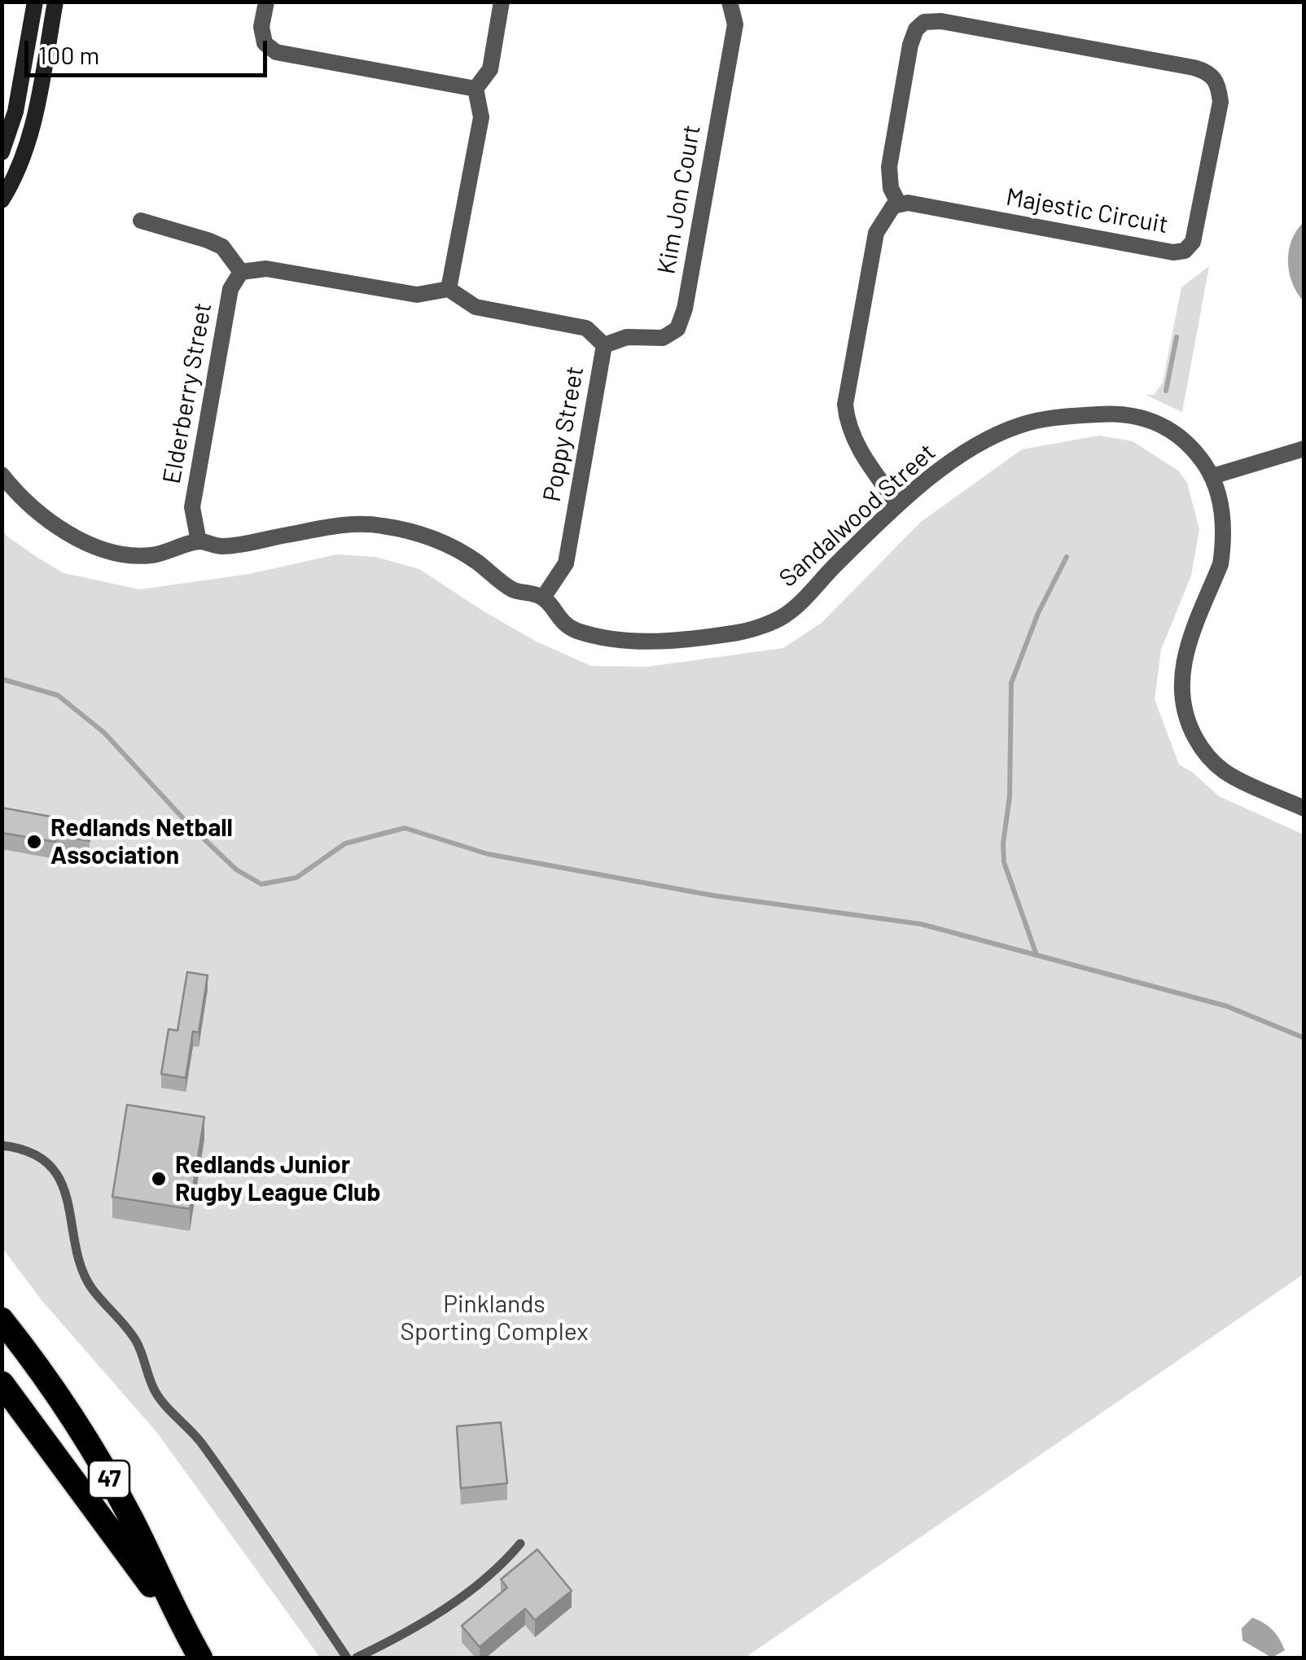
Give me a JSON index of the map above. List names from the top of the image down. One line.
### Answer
{"streets":{"highway":["47"],"street":["Kim Jon Court","Majestic Circuit","Elderberry Street","Poppy Street","Sandalwood Street"]},"crossings":[["Kim Jon Court","Poppy Street"],["Elderberry Street","Sandalwood Street"],["Poppy Street","Sandalwood Street"]],"parks":["Pinklands Sporting Complex"],"places":["Redlands Netball Association","Redlands Junior Rugby League Club"],"scale_bar":"100 m"}
